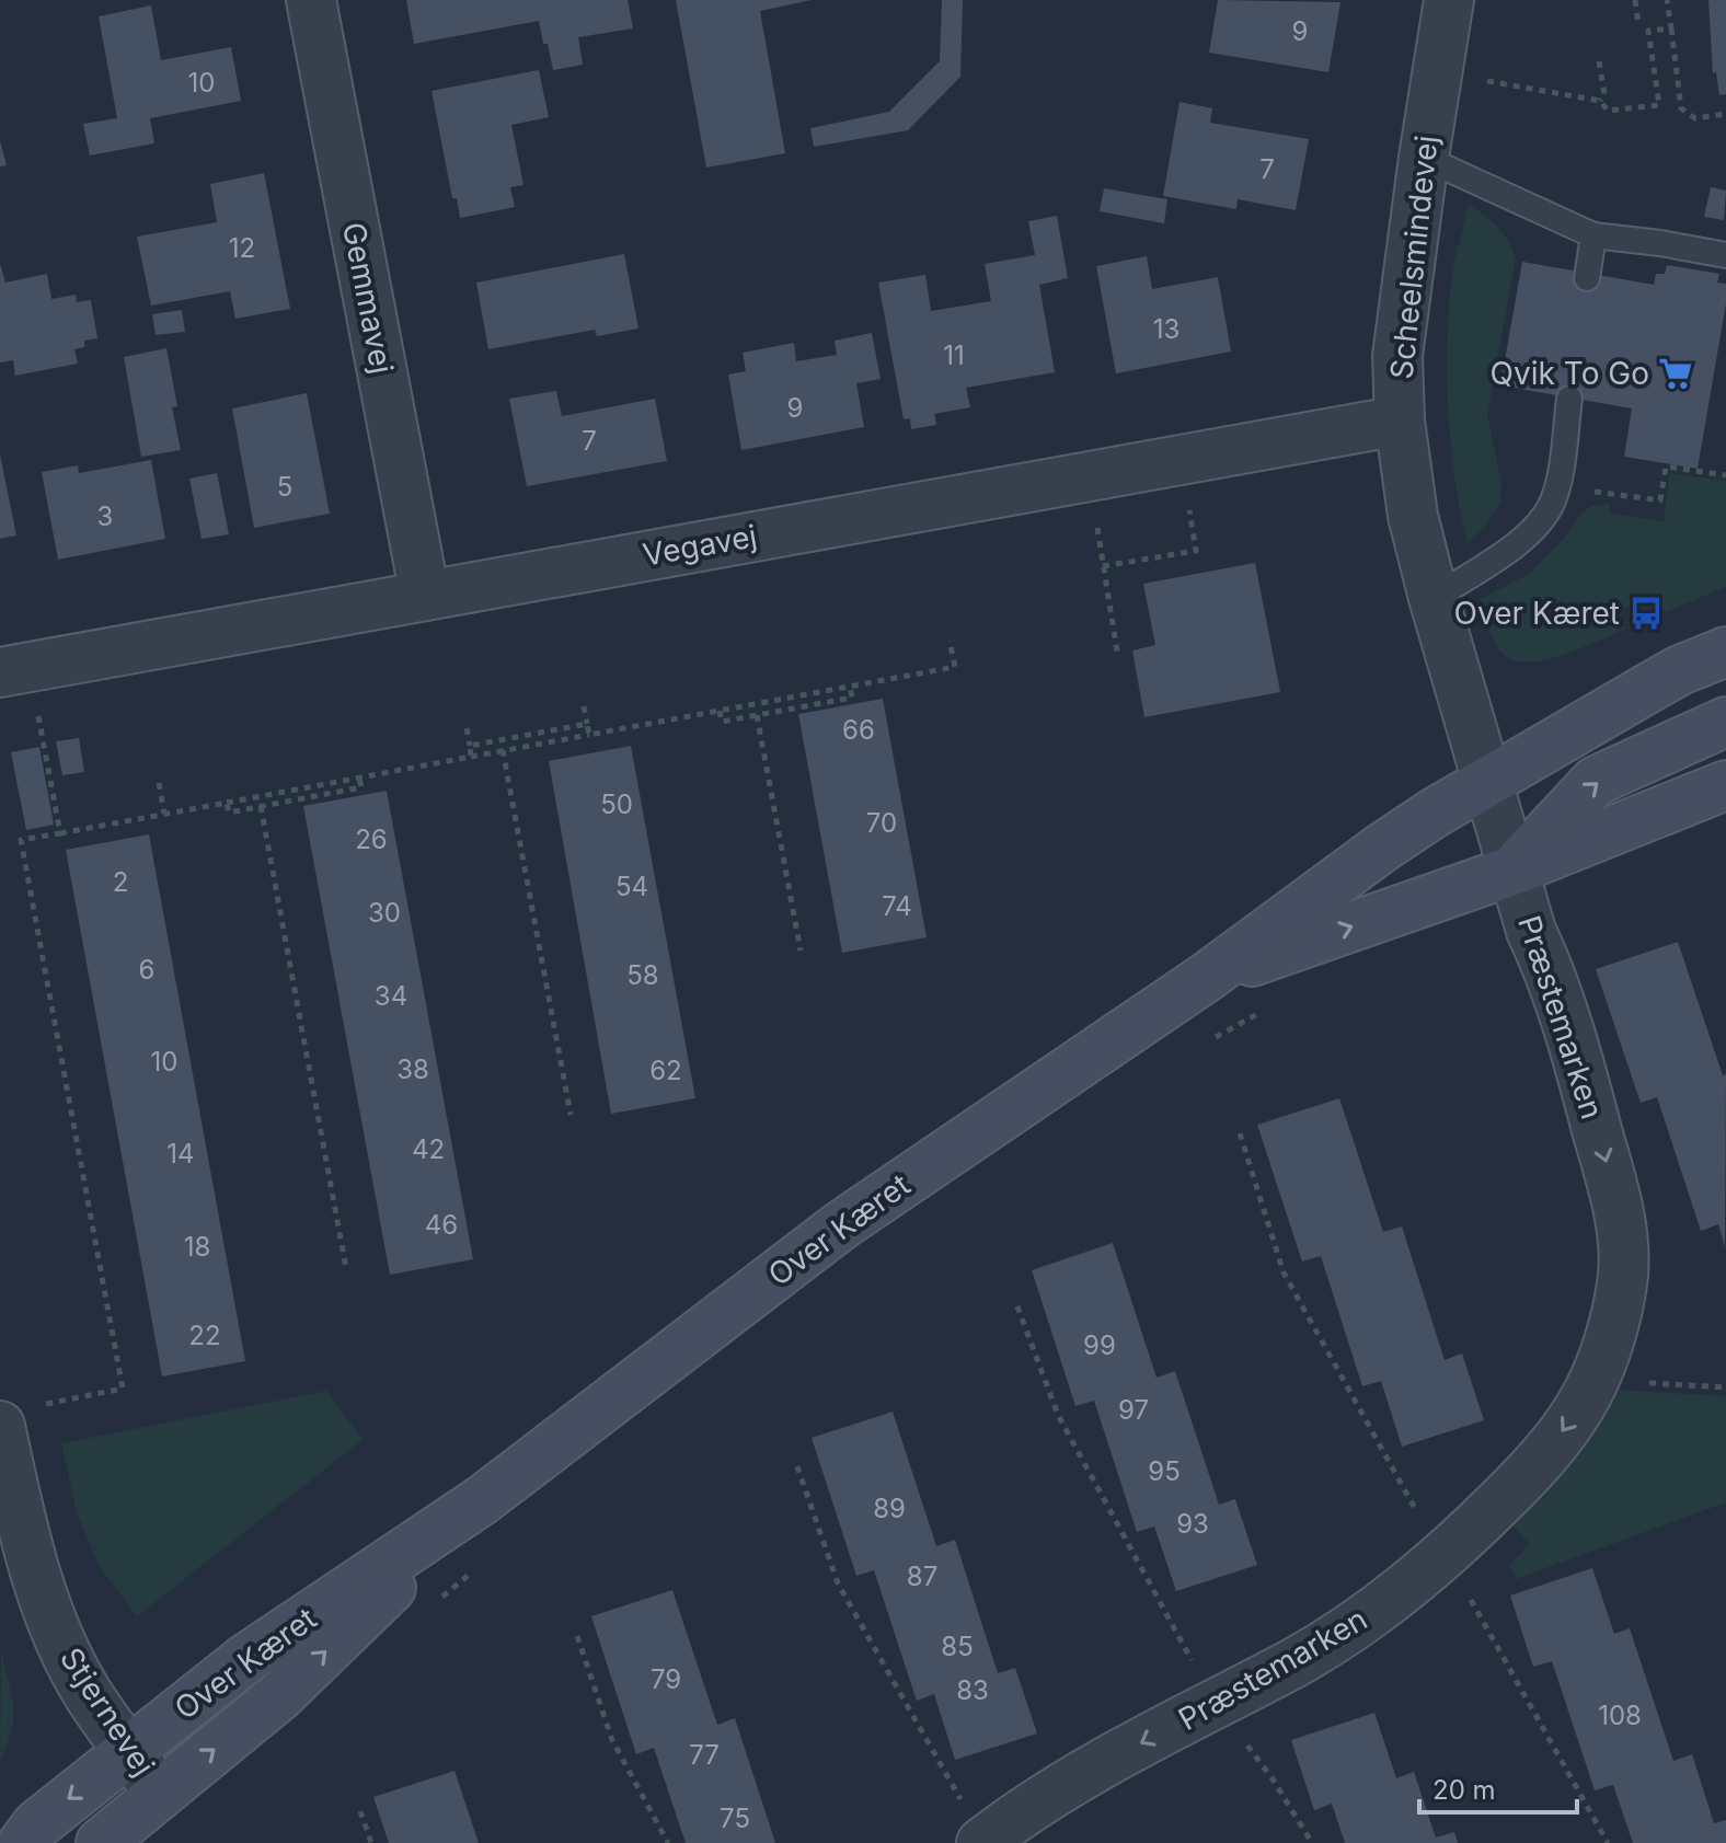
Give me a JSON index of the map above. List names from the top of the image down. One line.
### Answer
{"streets":{"main road":["Over Kæret"],"street":["Scheelsmindevej","Gemmavej","Vegavej","Præstemarken","Stjernevej"]},"crossings":[["Scheelsmindevej","Vegavej"],["Scheelsmindevej","Præstemarken"],["Scheelsmindevej","Over Kæret"],["Gemmavej","Vegavej"],["Præstemarken","Over Kæret"],["Over Kæret","Stjernevej"]],"one_way":["Præstemarken"],"places":{"supermarket":["Qvik To Go"],"bus stop":["Over Kæret"]},"house_numbers":["9","10","7","12","13","11","9","7","5","3","66","50","70","26","2","54","74","30","6","58","34","10","38","62","42","14","46","18","22","99","97","95","89","93","87","85","79","83","108","77","75"],"scale_bar":"20 m"}
